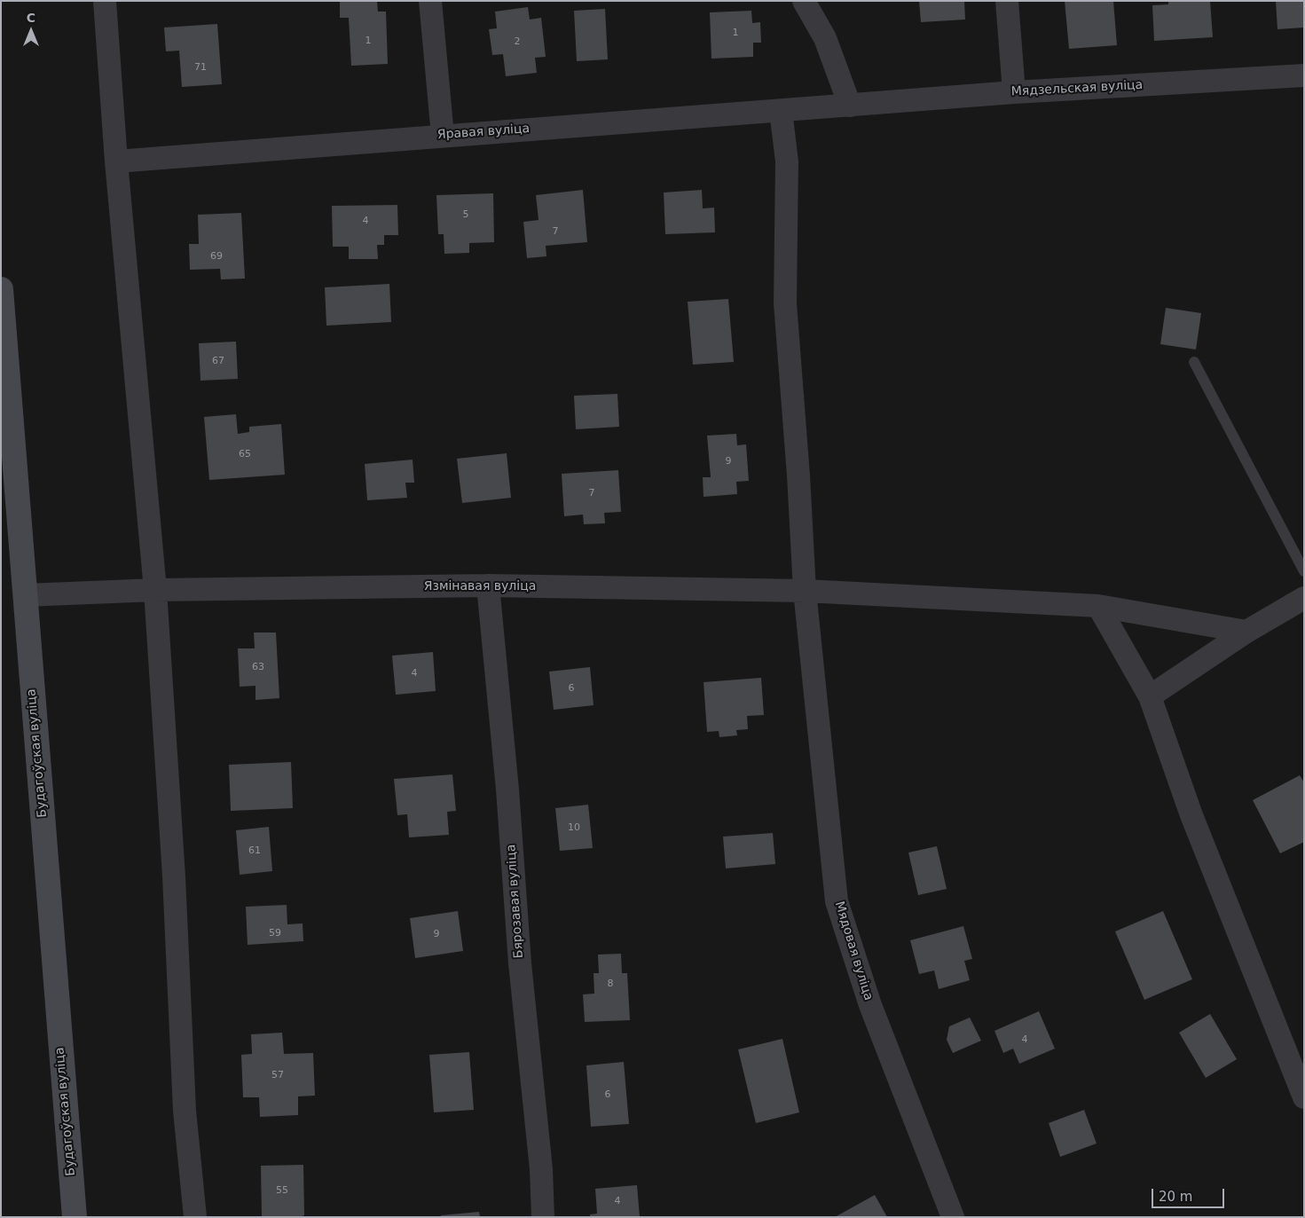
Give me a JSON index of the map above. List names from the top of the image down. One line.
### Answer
{"streets":{"street":["Мядзельская вуліца","Яравая вуліца","Язмінавая вуліца","Будагоўская вуліца","Бярозавая вуліца","Мядовая вуліца"]},"crossings":[["Мядзельская вуліца","Яравая вуліца"],["Яравая вуліца","Мядовая вуліца"],["Язмінавая вуліца","Будагоўская вуліца"],["Язмінавая вуліца","Бярозавая вуліца"],["Язмінавая вуліца","Мядовая вуліца"]],"house_numbers":["1","1","2","71","5","4","7","69","67","65","9","7","63","4","6","10","61","59","9","8","4","57","6","55","4"],"scale_bar":"20 m","north":"top"}
